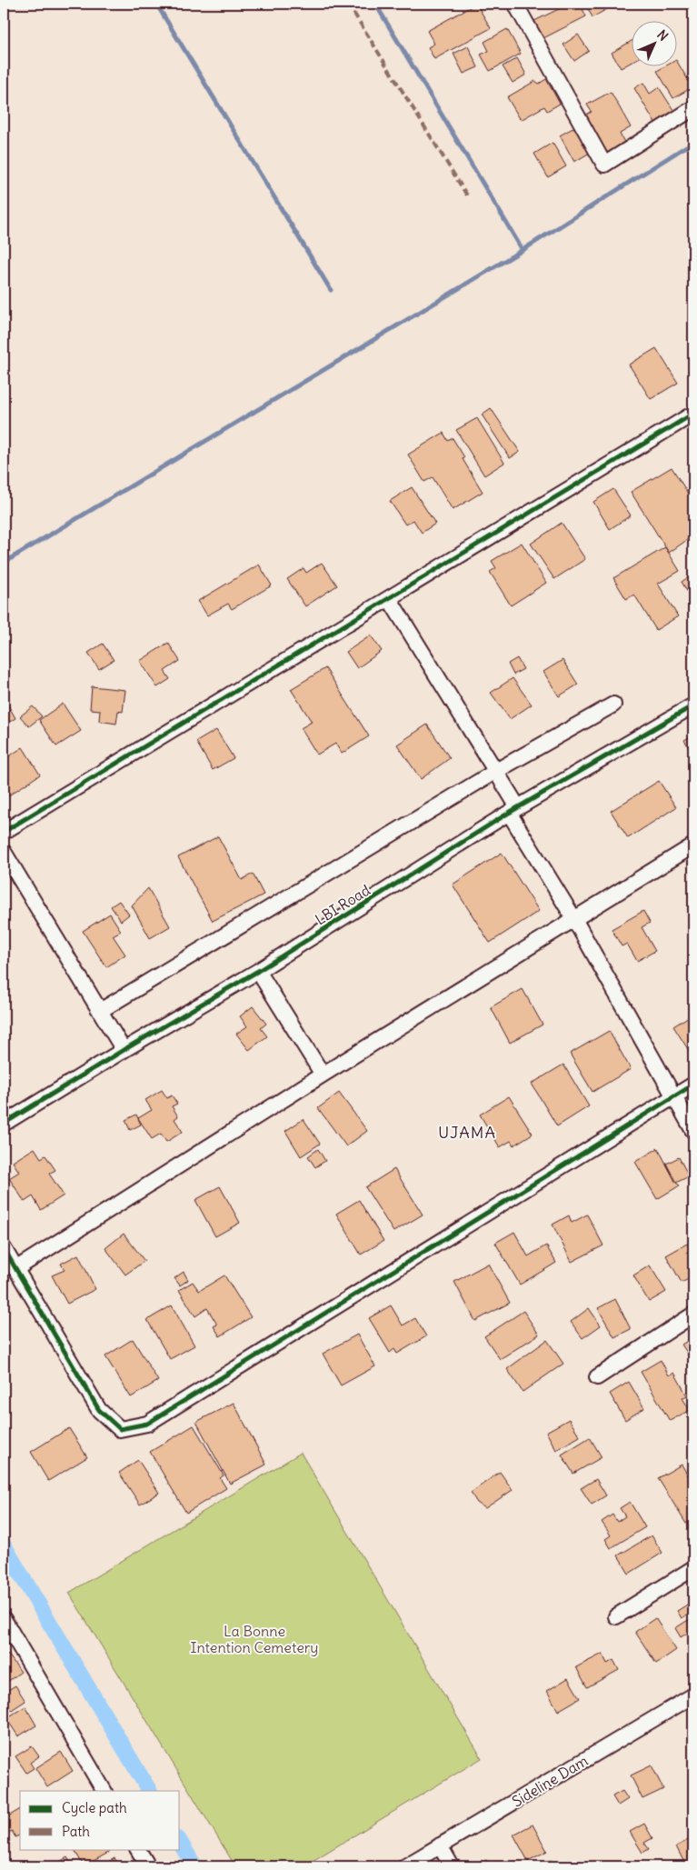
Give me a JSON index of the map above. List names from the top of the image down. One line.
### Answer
{"streets":{"street":["LBI Road","Sideline Dam"]},"districts":["UJAMA"],"parks":["La Bonne Intention Cemetery"],"legend":["Cycle path","Path"],"north":"top right"}
